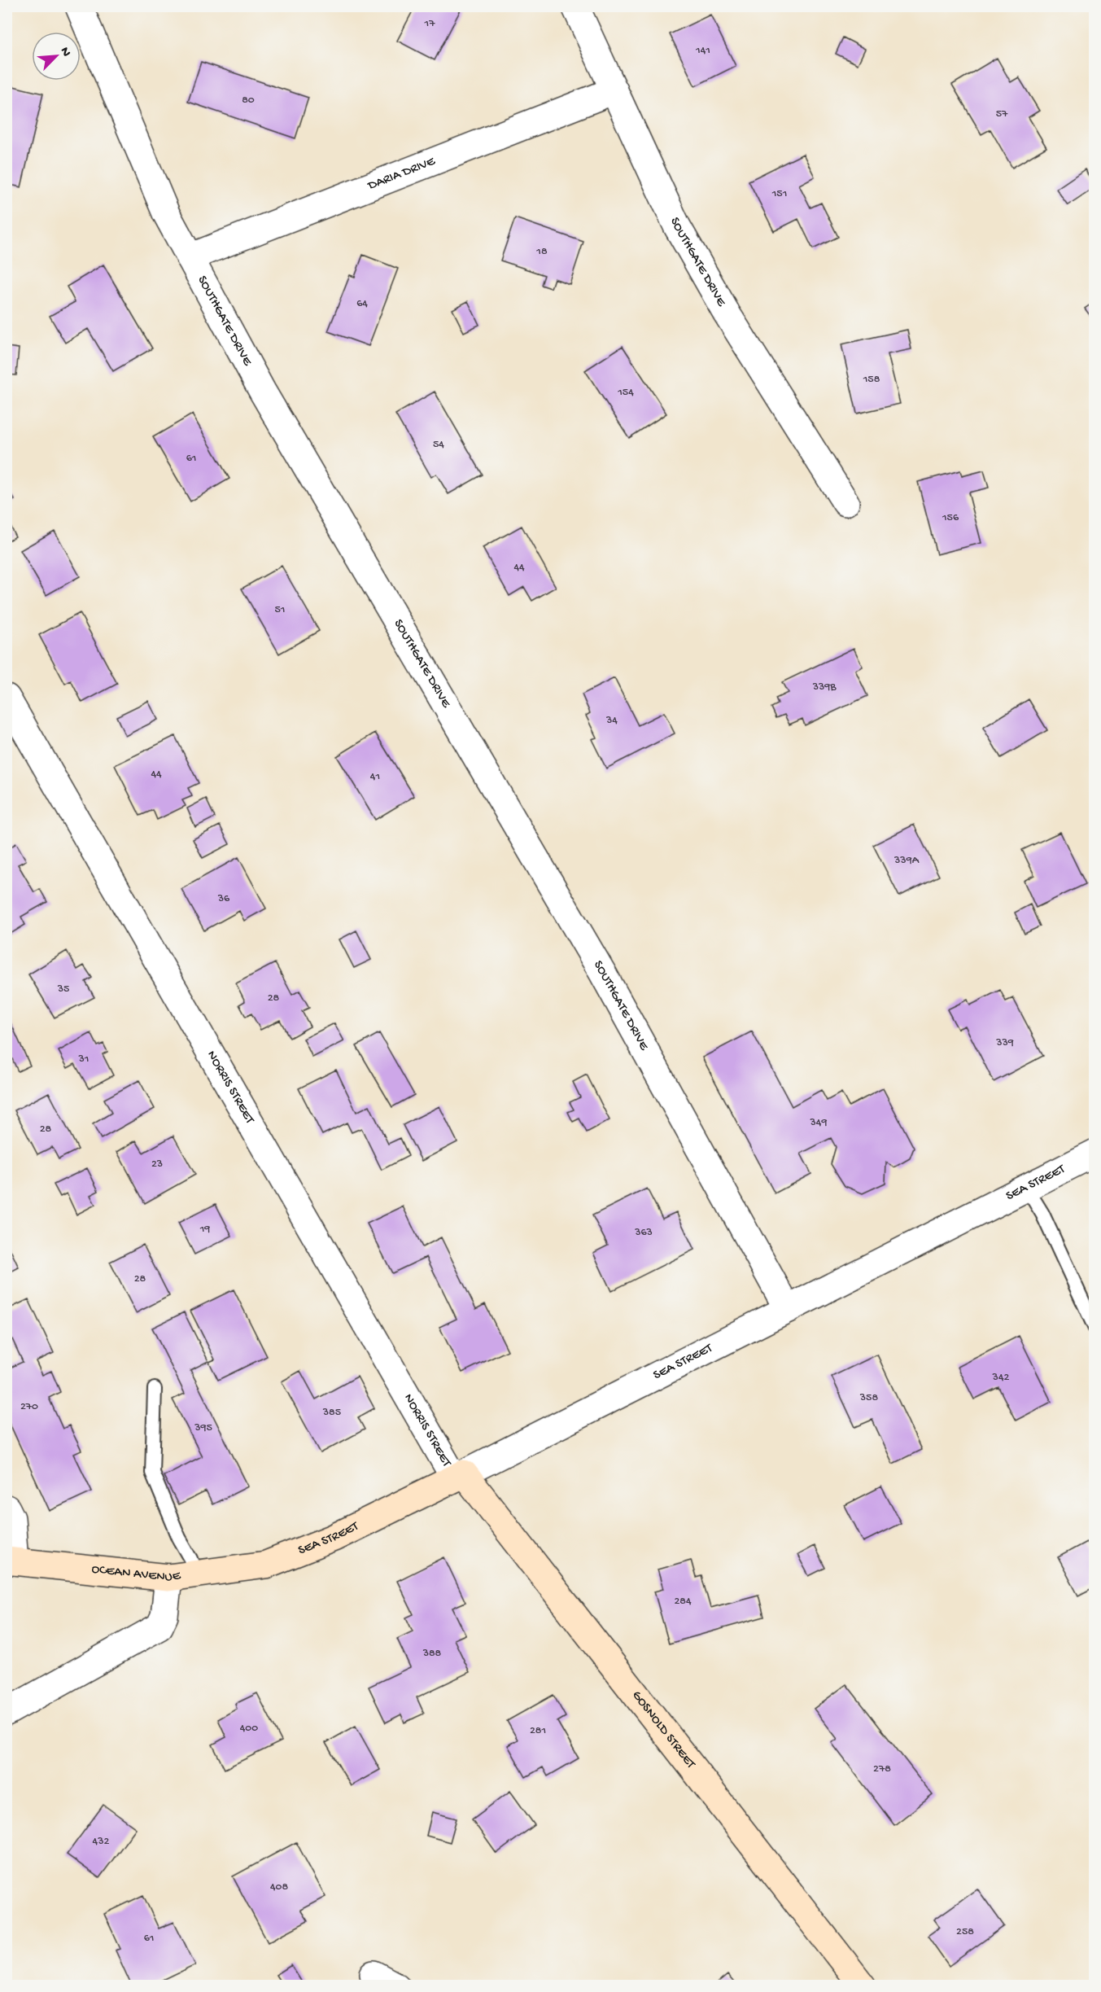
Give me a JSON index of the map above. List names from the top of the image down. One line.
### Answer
{"streets":{"main road":["SEA STREET","OCEAN AVENUE","GOSNOLD STREET"],"street":["DARIA DRIVE","SOUTHGATE DRIVE","NORRIS STREET"]},"crossings":[["DARIA DRIVE","SOUTHGATE DRIVE"],["SOUTHGATE DRIVE","SEA STREET"],["NORRIS STREET","SEA STREET"],["NORRIS STREET","GOSNOLD STREET"],["SEA STREET","OCEAN AVENUE"],["SEA STREET","GOSNOLD STREET"]],"house_numbers":["17","141","80","57","151","18","64","158","154","54","61","156","44","51","339B","34","44","41","339A","36","35","28","339","31","349","28","23","19","363","28","342","358","270","385","395","284","388","400","281","278","432","408","258","61"],"north":"top right"}
